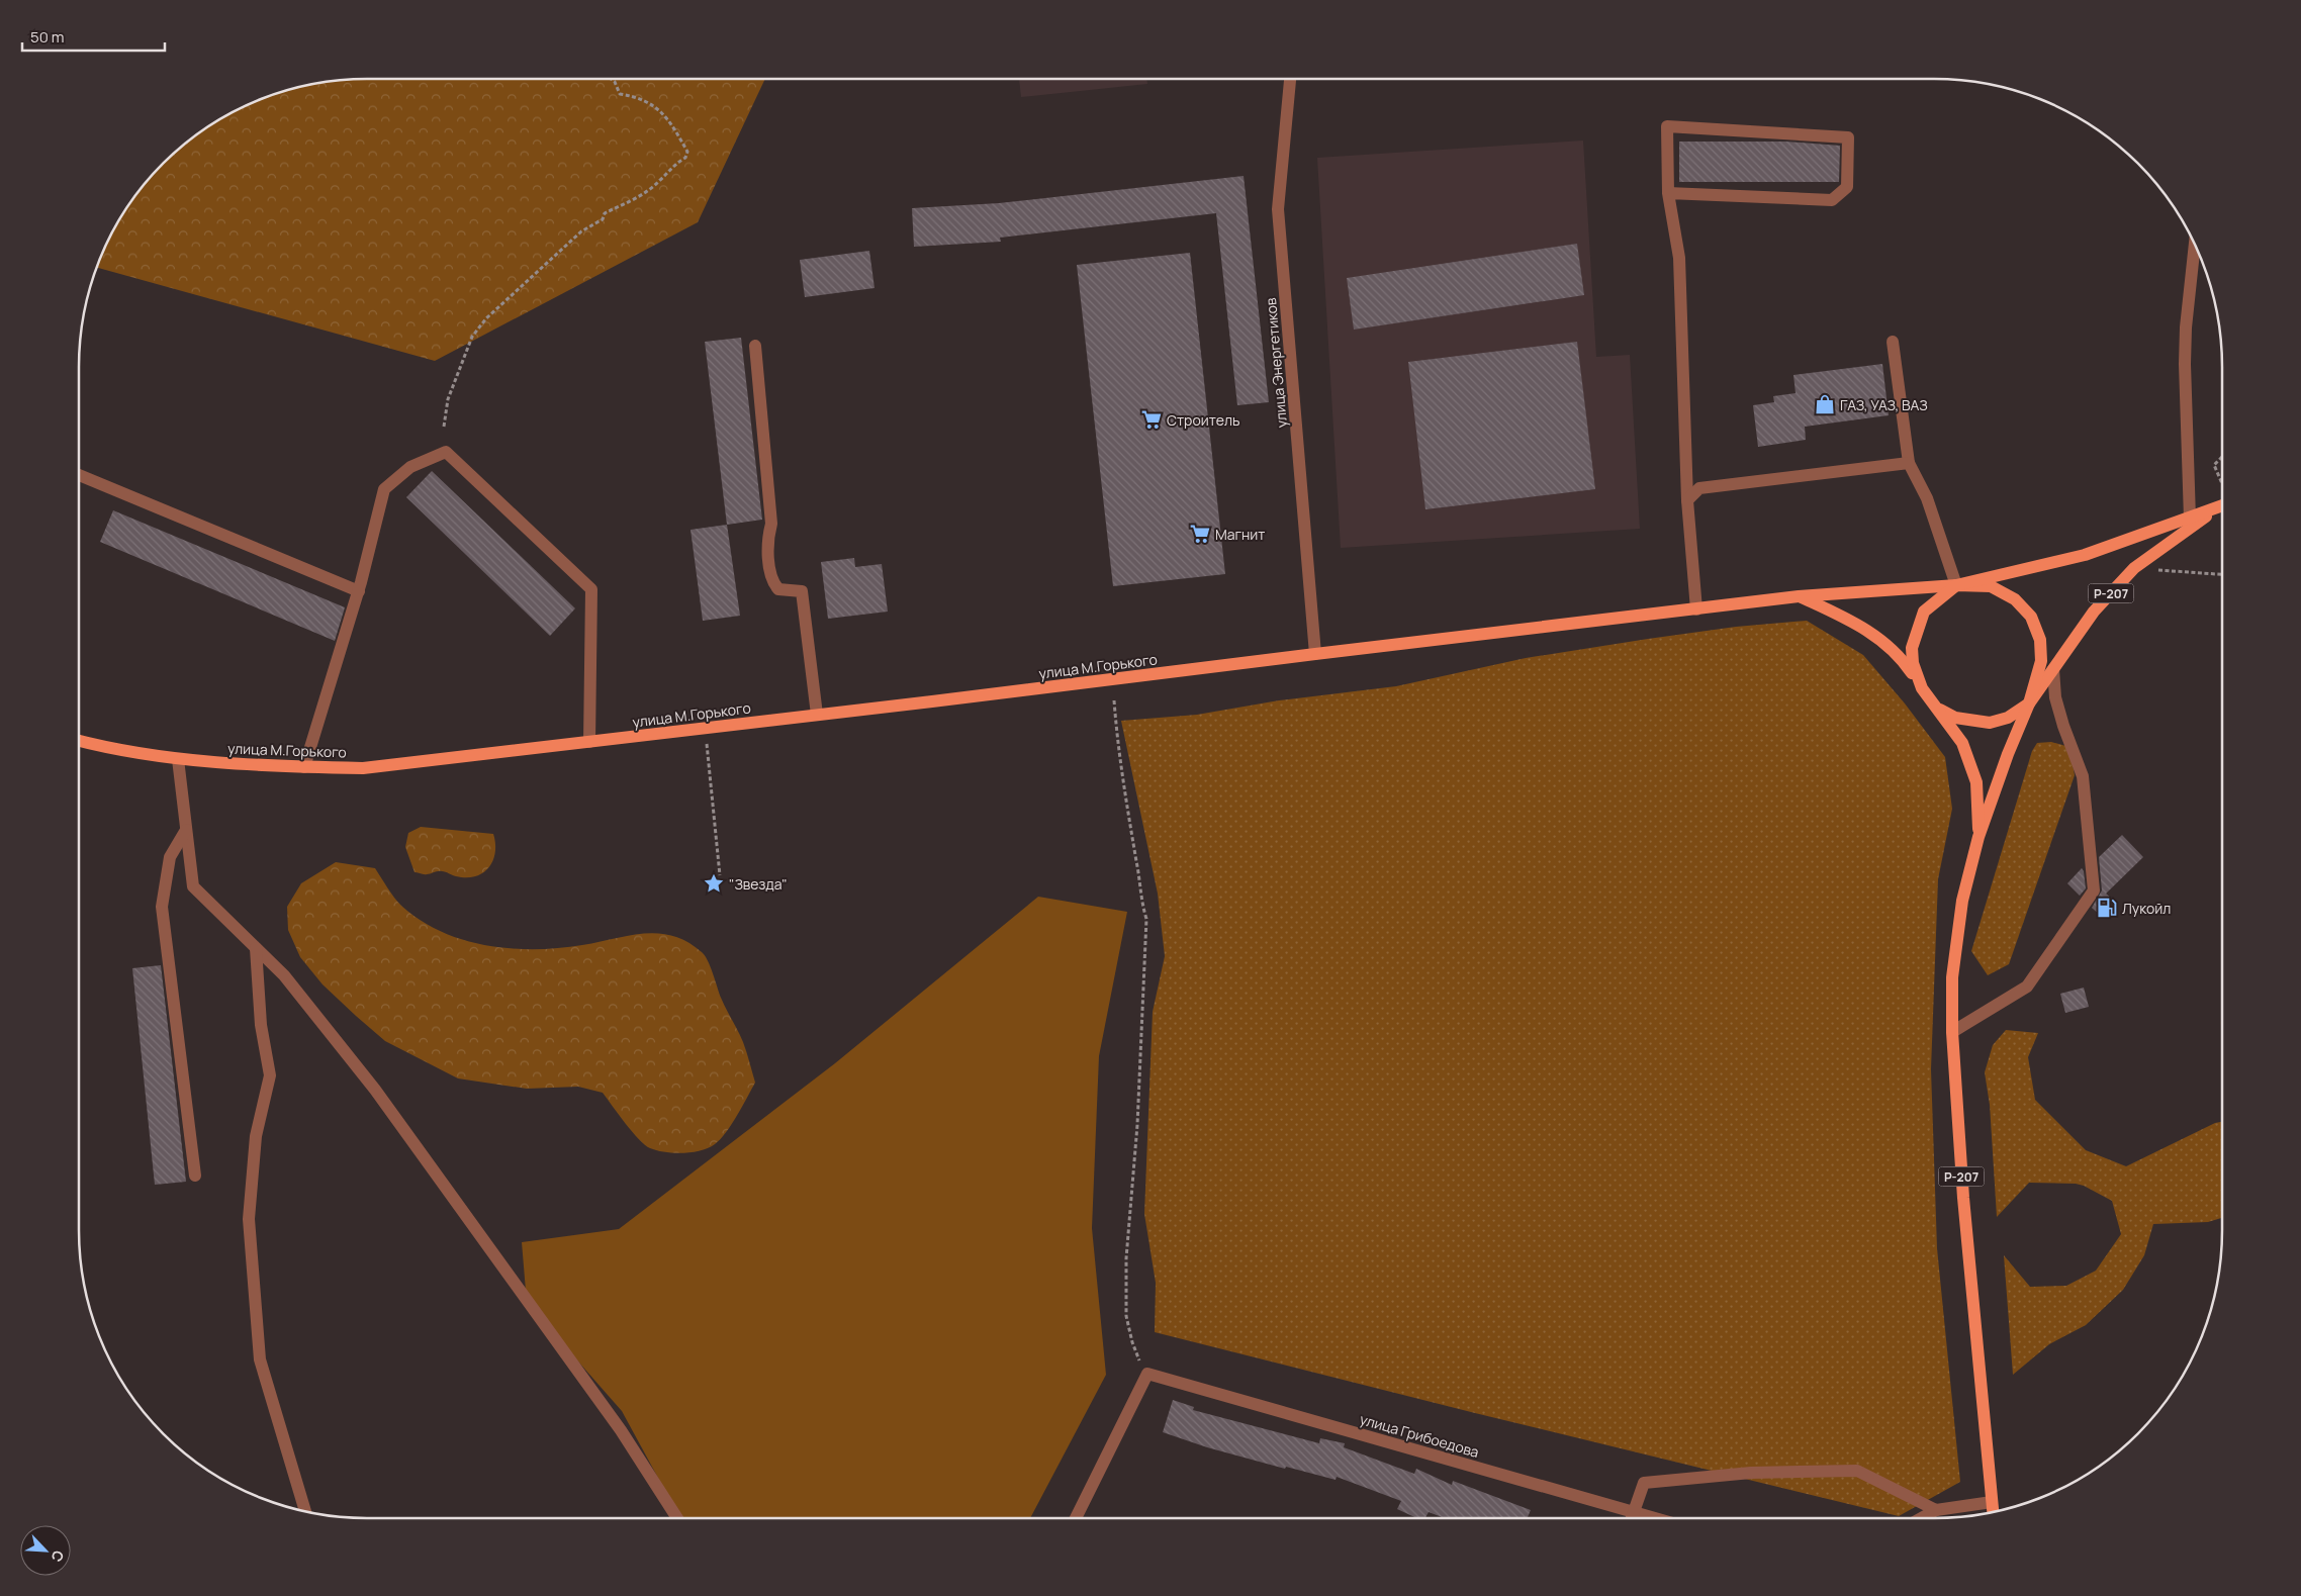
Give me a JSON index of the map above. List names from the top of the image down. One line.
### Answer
{"streets":{"main road":["Р-207","улица М.Горького"],"street":["улица Энергетиков","улица Грибоедова"]},"crossings":[["улица Энергетиков","улица М.Горького"],["Р-207","улица М.Горького"]],"places":{"shop":["ГАЗ, УАЗ, ВАЗ"],"supermarket":["Строитель","Магнит"],"place":["\"Звезда\""],"fuel station":["Лукойл"]},"scale_bar":"50 m","north":"bottom right"}
